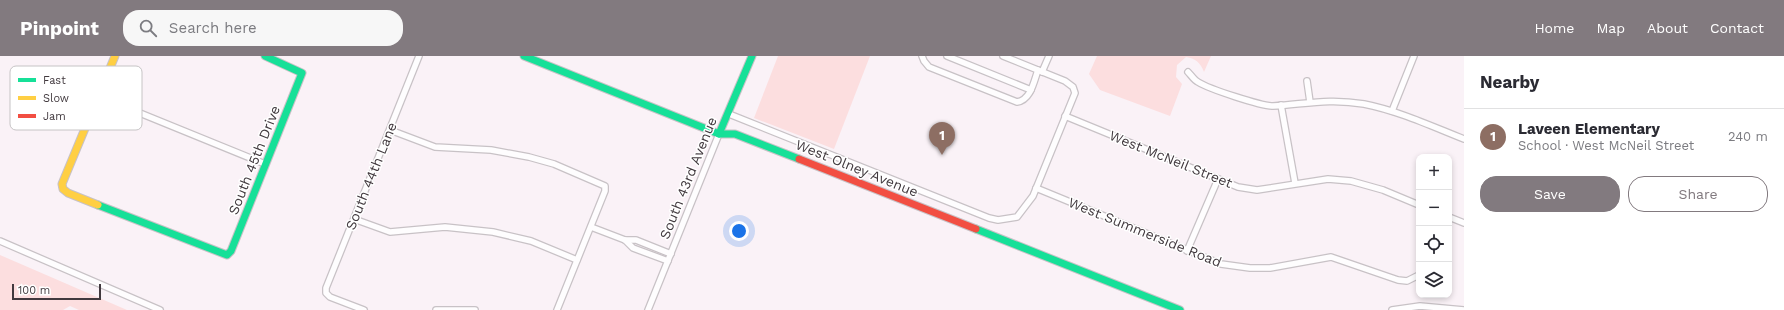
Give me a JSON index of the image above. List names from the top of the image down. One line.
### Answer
{"streets":{"street":["West McNeil Street","South 45th Drive","West Olney Avenue","South 44th Lane","South 43rd Avenue","West Summerside Road"]},"crossings":[["West Olney Avenue","South 43rd Avenue"]],"legend":["Fast","Slow","Jam"],"scale_bar":"100 m","page":{"header":"Pinpoint","search":"Search here","nav":["Home","Map","About","Contact"],"heading":"Nearby","list":[{"mark":"1","name":"Laveen Elementary","note":"School · West McNeil Street","value":"240 m"}],"pins":"1","map_buttons":["+","−"],"buttons":["Save","Share"],"scale":"100 m"}}
